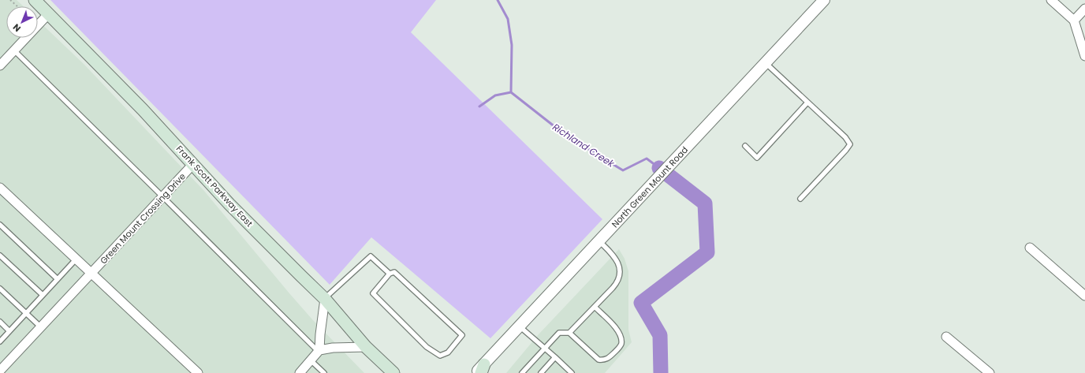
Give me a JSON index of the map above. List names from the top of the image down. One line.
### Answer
{"streets":{"main road":["Frank Scott Parkway East"],"street":["North Green Mount Road","Green Mount Crossing Drive"]},"crossings":[["Frank Scott Parkway East","Green Mount Crossing Drive"]],"water":["Richland Creek"],"north":"bottom left"}
